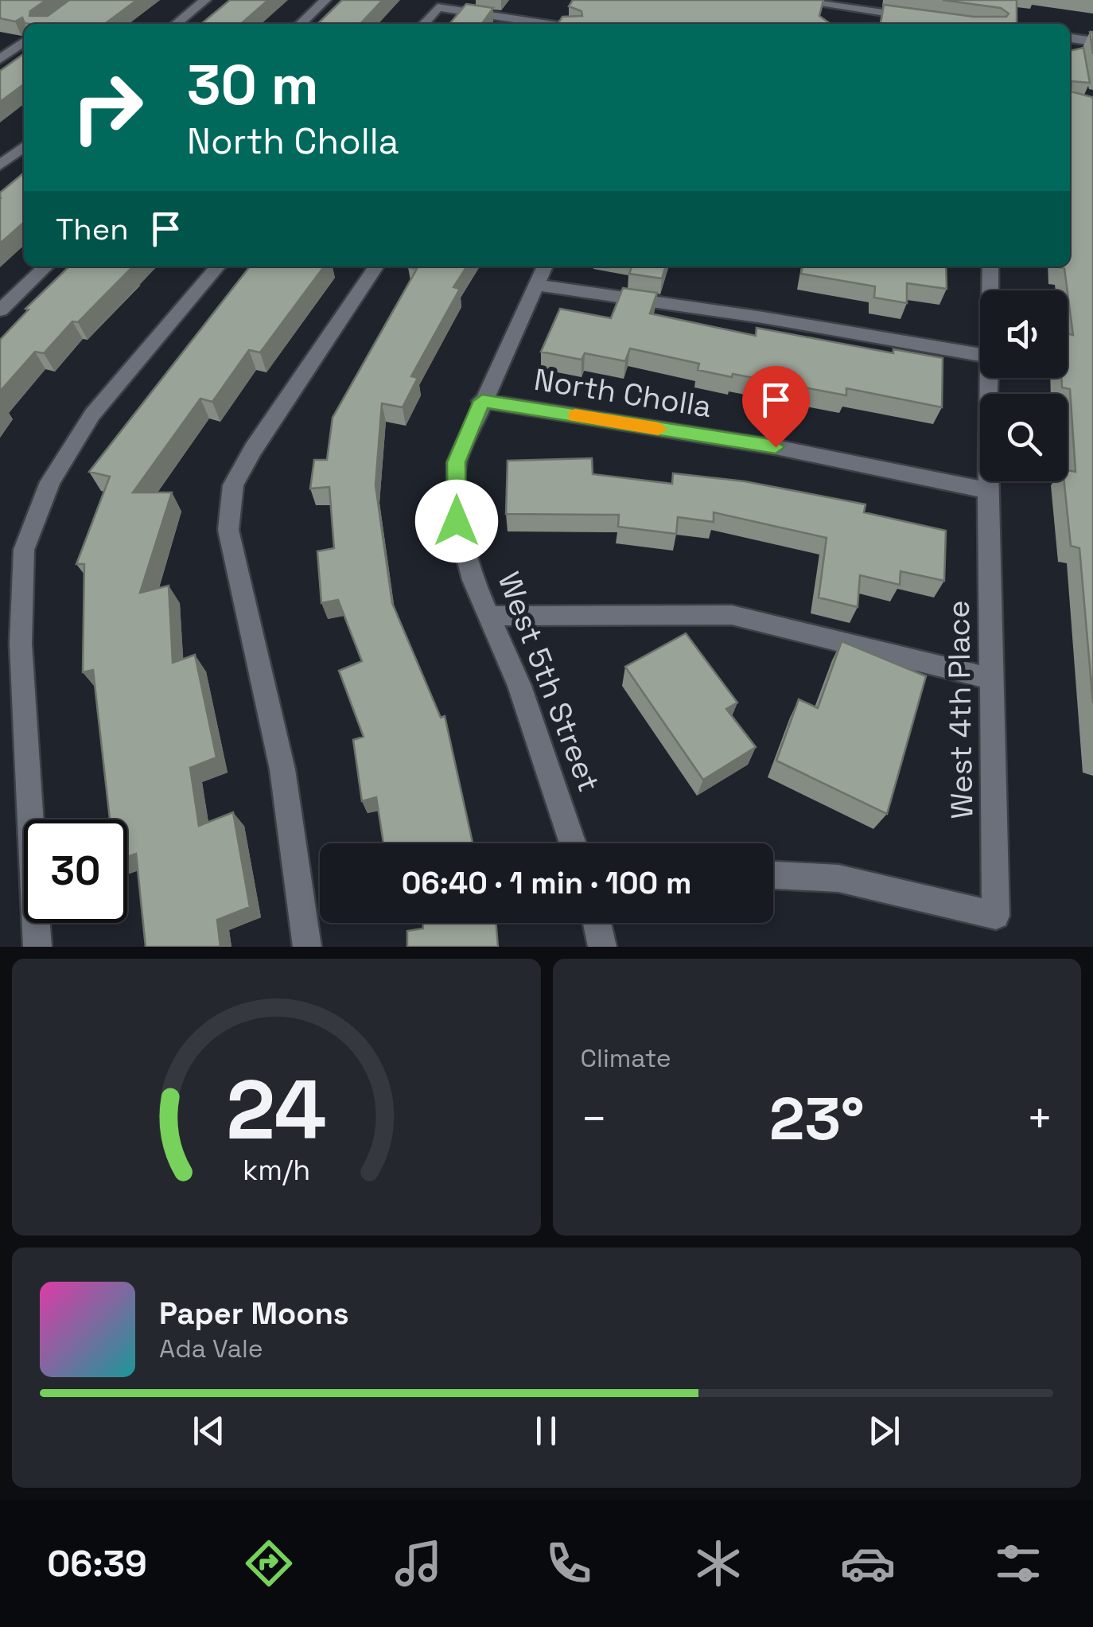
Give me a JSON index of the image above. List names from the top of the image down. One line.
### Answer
{"streets":{"street":["North Cholla","West 5th Street","West 4th Place"]},"crossings":[["North Cholla","West 5th Street"],["North Cholla","West 4th Place"]],"page":{"turn":["30 m","North Cholla"],"then":"Then","limit":"30","trip":"06:40 · 1 min · 100 m","tile":"Climate","heat":["−","23°","+"],"song":["Paper Moons","Ada Vale"],"tabs":"06:39","gauge":["24","km/h"]}}
